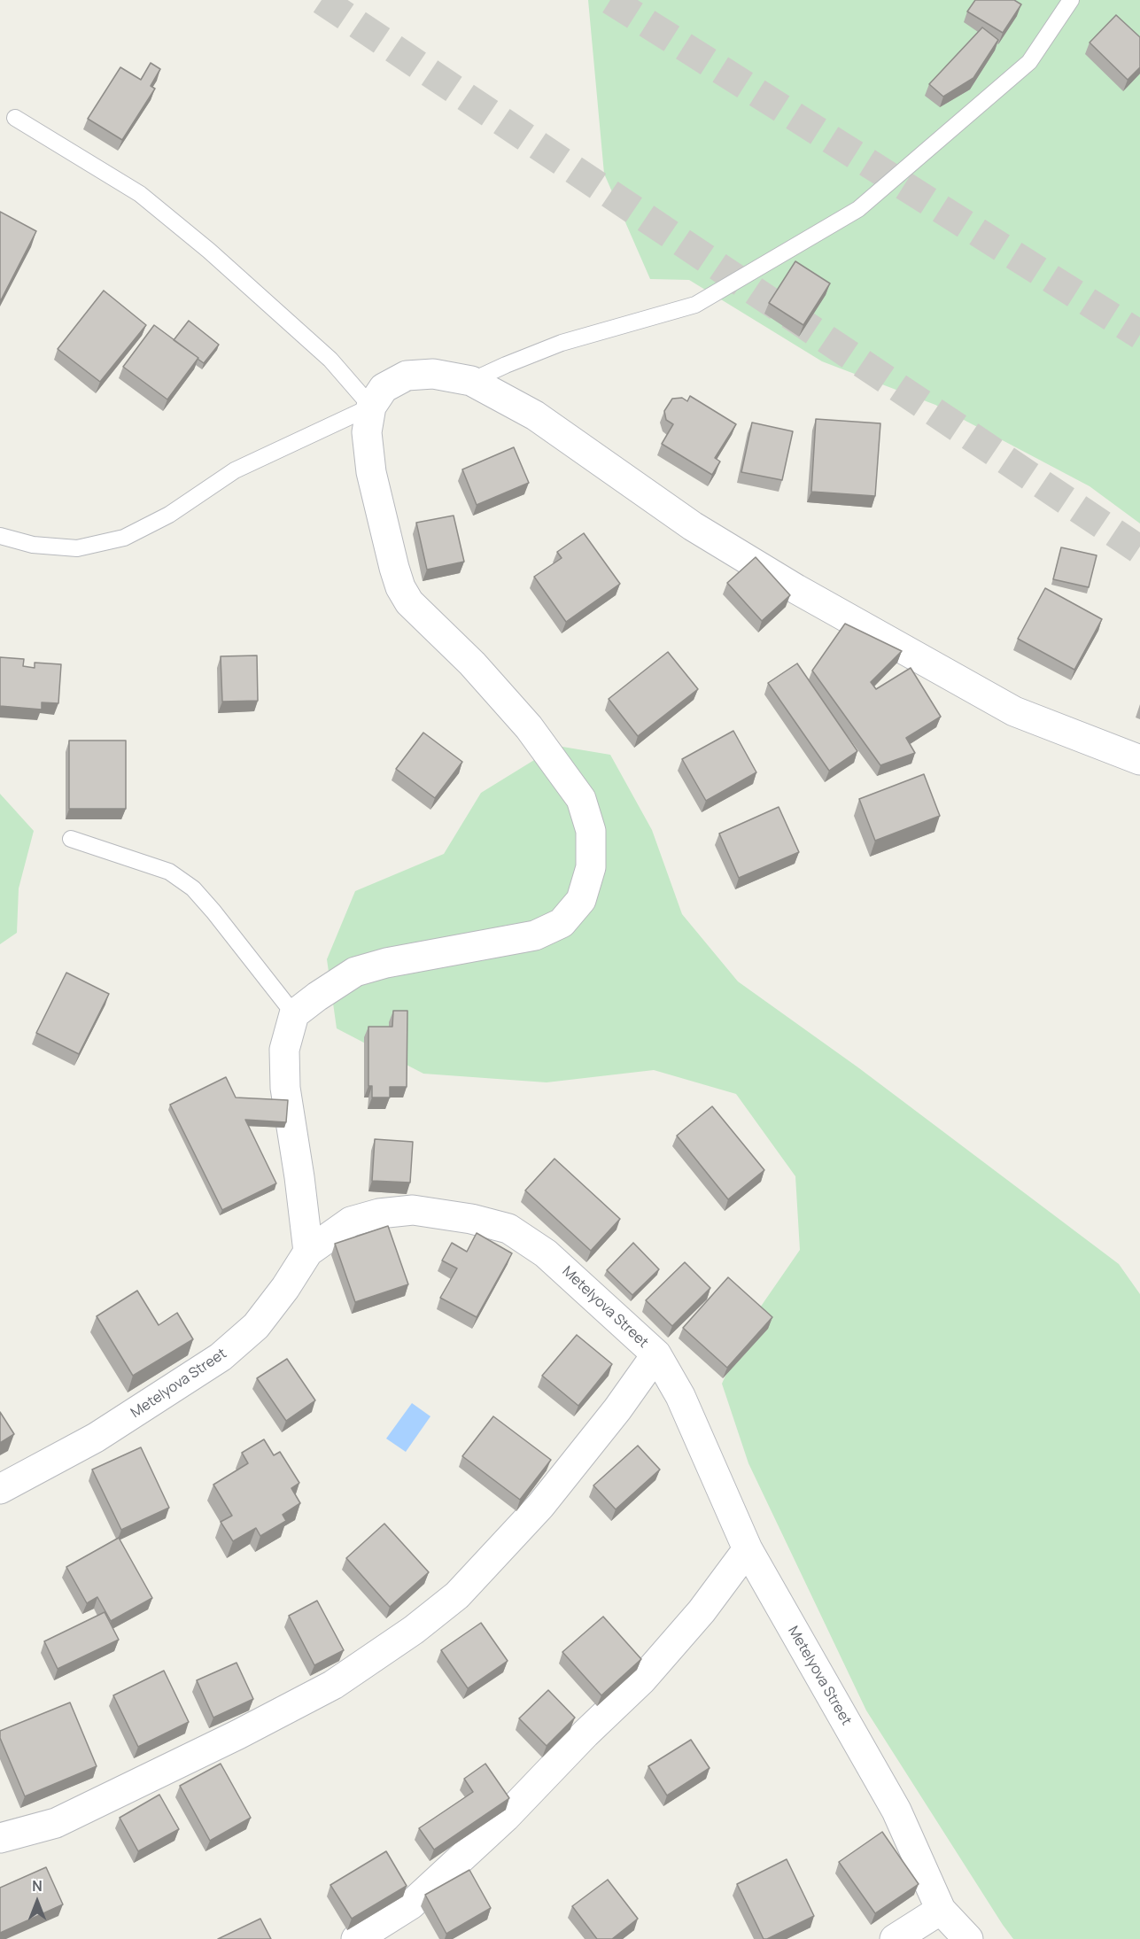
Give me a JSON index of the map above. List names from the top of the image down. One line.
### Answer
{"streets":{"street":["Metelyova Street"]},"north":"top"}
